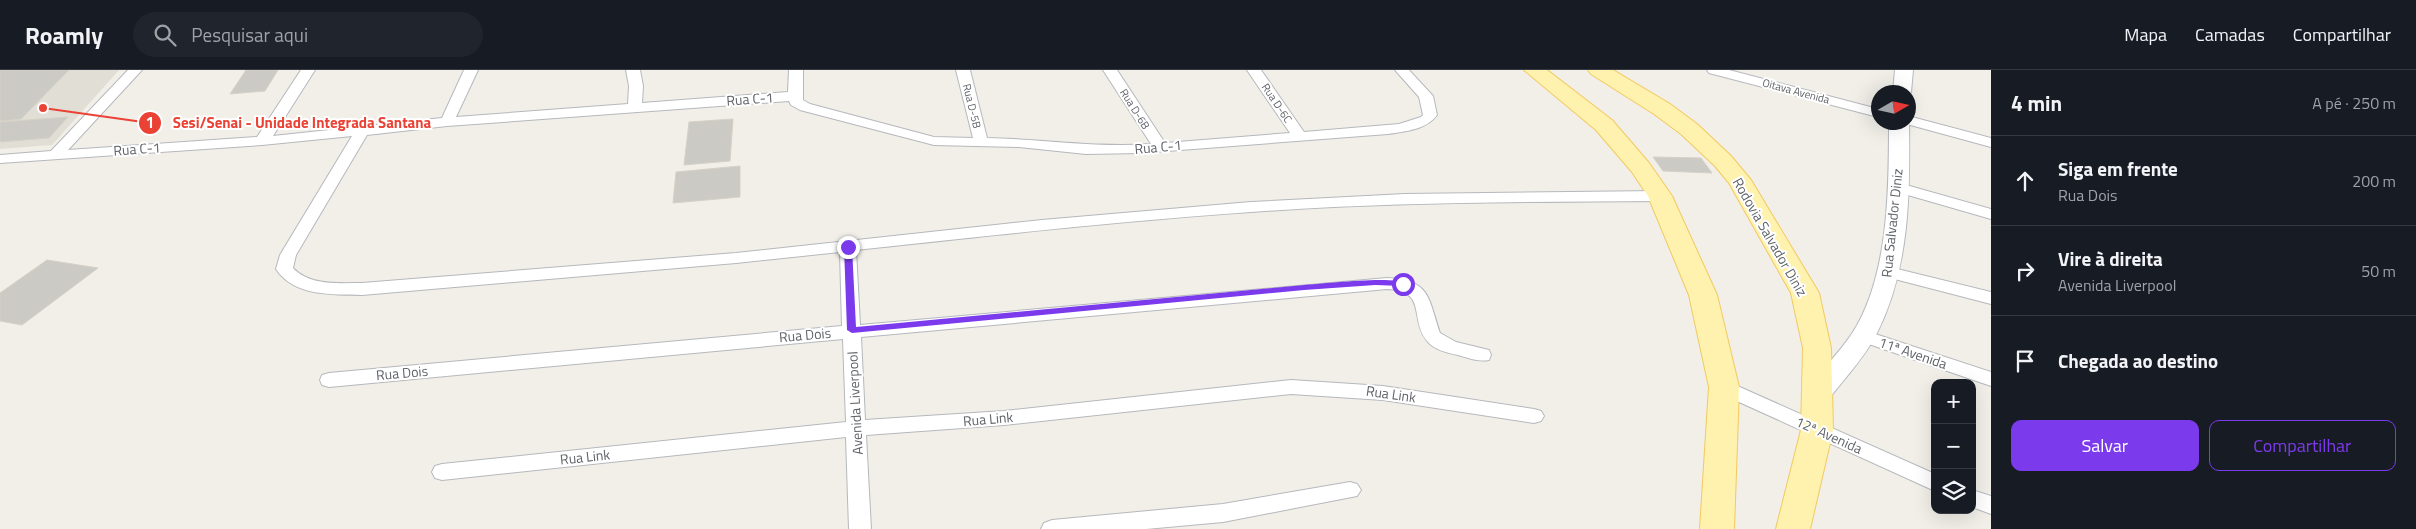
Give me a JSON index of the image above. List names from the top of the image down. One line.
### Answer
{"streets":{"main road":["Rodovia Salvador Diniz"],"street":["Oitava Avenida","Rua C-1","Rua D-6C","Rua D-5B","Rua D-6B","Rua Salvador Diniz","Rua Dois","11ª Avenida","Rua Link","Avenida Liverpool","12ª Avenida"]},"crossings":[["Rua C-1","Rua D-6C"],["Rua C-1","Rua D-5B"],["Rua C-1","Rua D-6B"],["Rua Salvador Diniz","Rodovia Salvador Diniz"],["Rua Salvador Diniz","11ª Avenida"],["Rodovia Salvador Diniz","12ª Avenida"],["Rua Dois","Avenida Liverpool"],["Rua Link","Avenida Liverpool"]],"places":["Sesi/Senai - Unidade Integrada Santana"],"north":"right","page":{"header":"Roamly","search":"Pesquisar aqui","nav":["Mapa","Camadas","Compartilhar"],"heading":["4 min","A pé · 250 m"],"list":[["Siga em frente","Rua Dois","200 m"],["Vire à direita","Avenida Liverpool","50 m"],"Chegada ao destino"],"map_buttons":["+","−"],"buttons":["Salvar","Compartilhar"]}}
